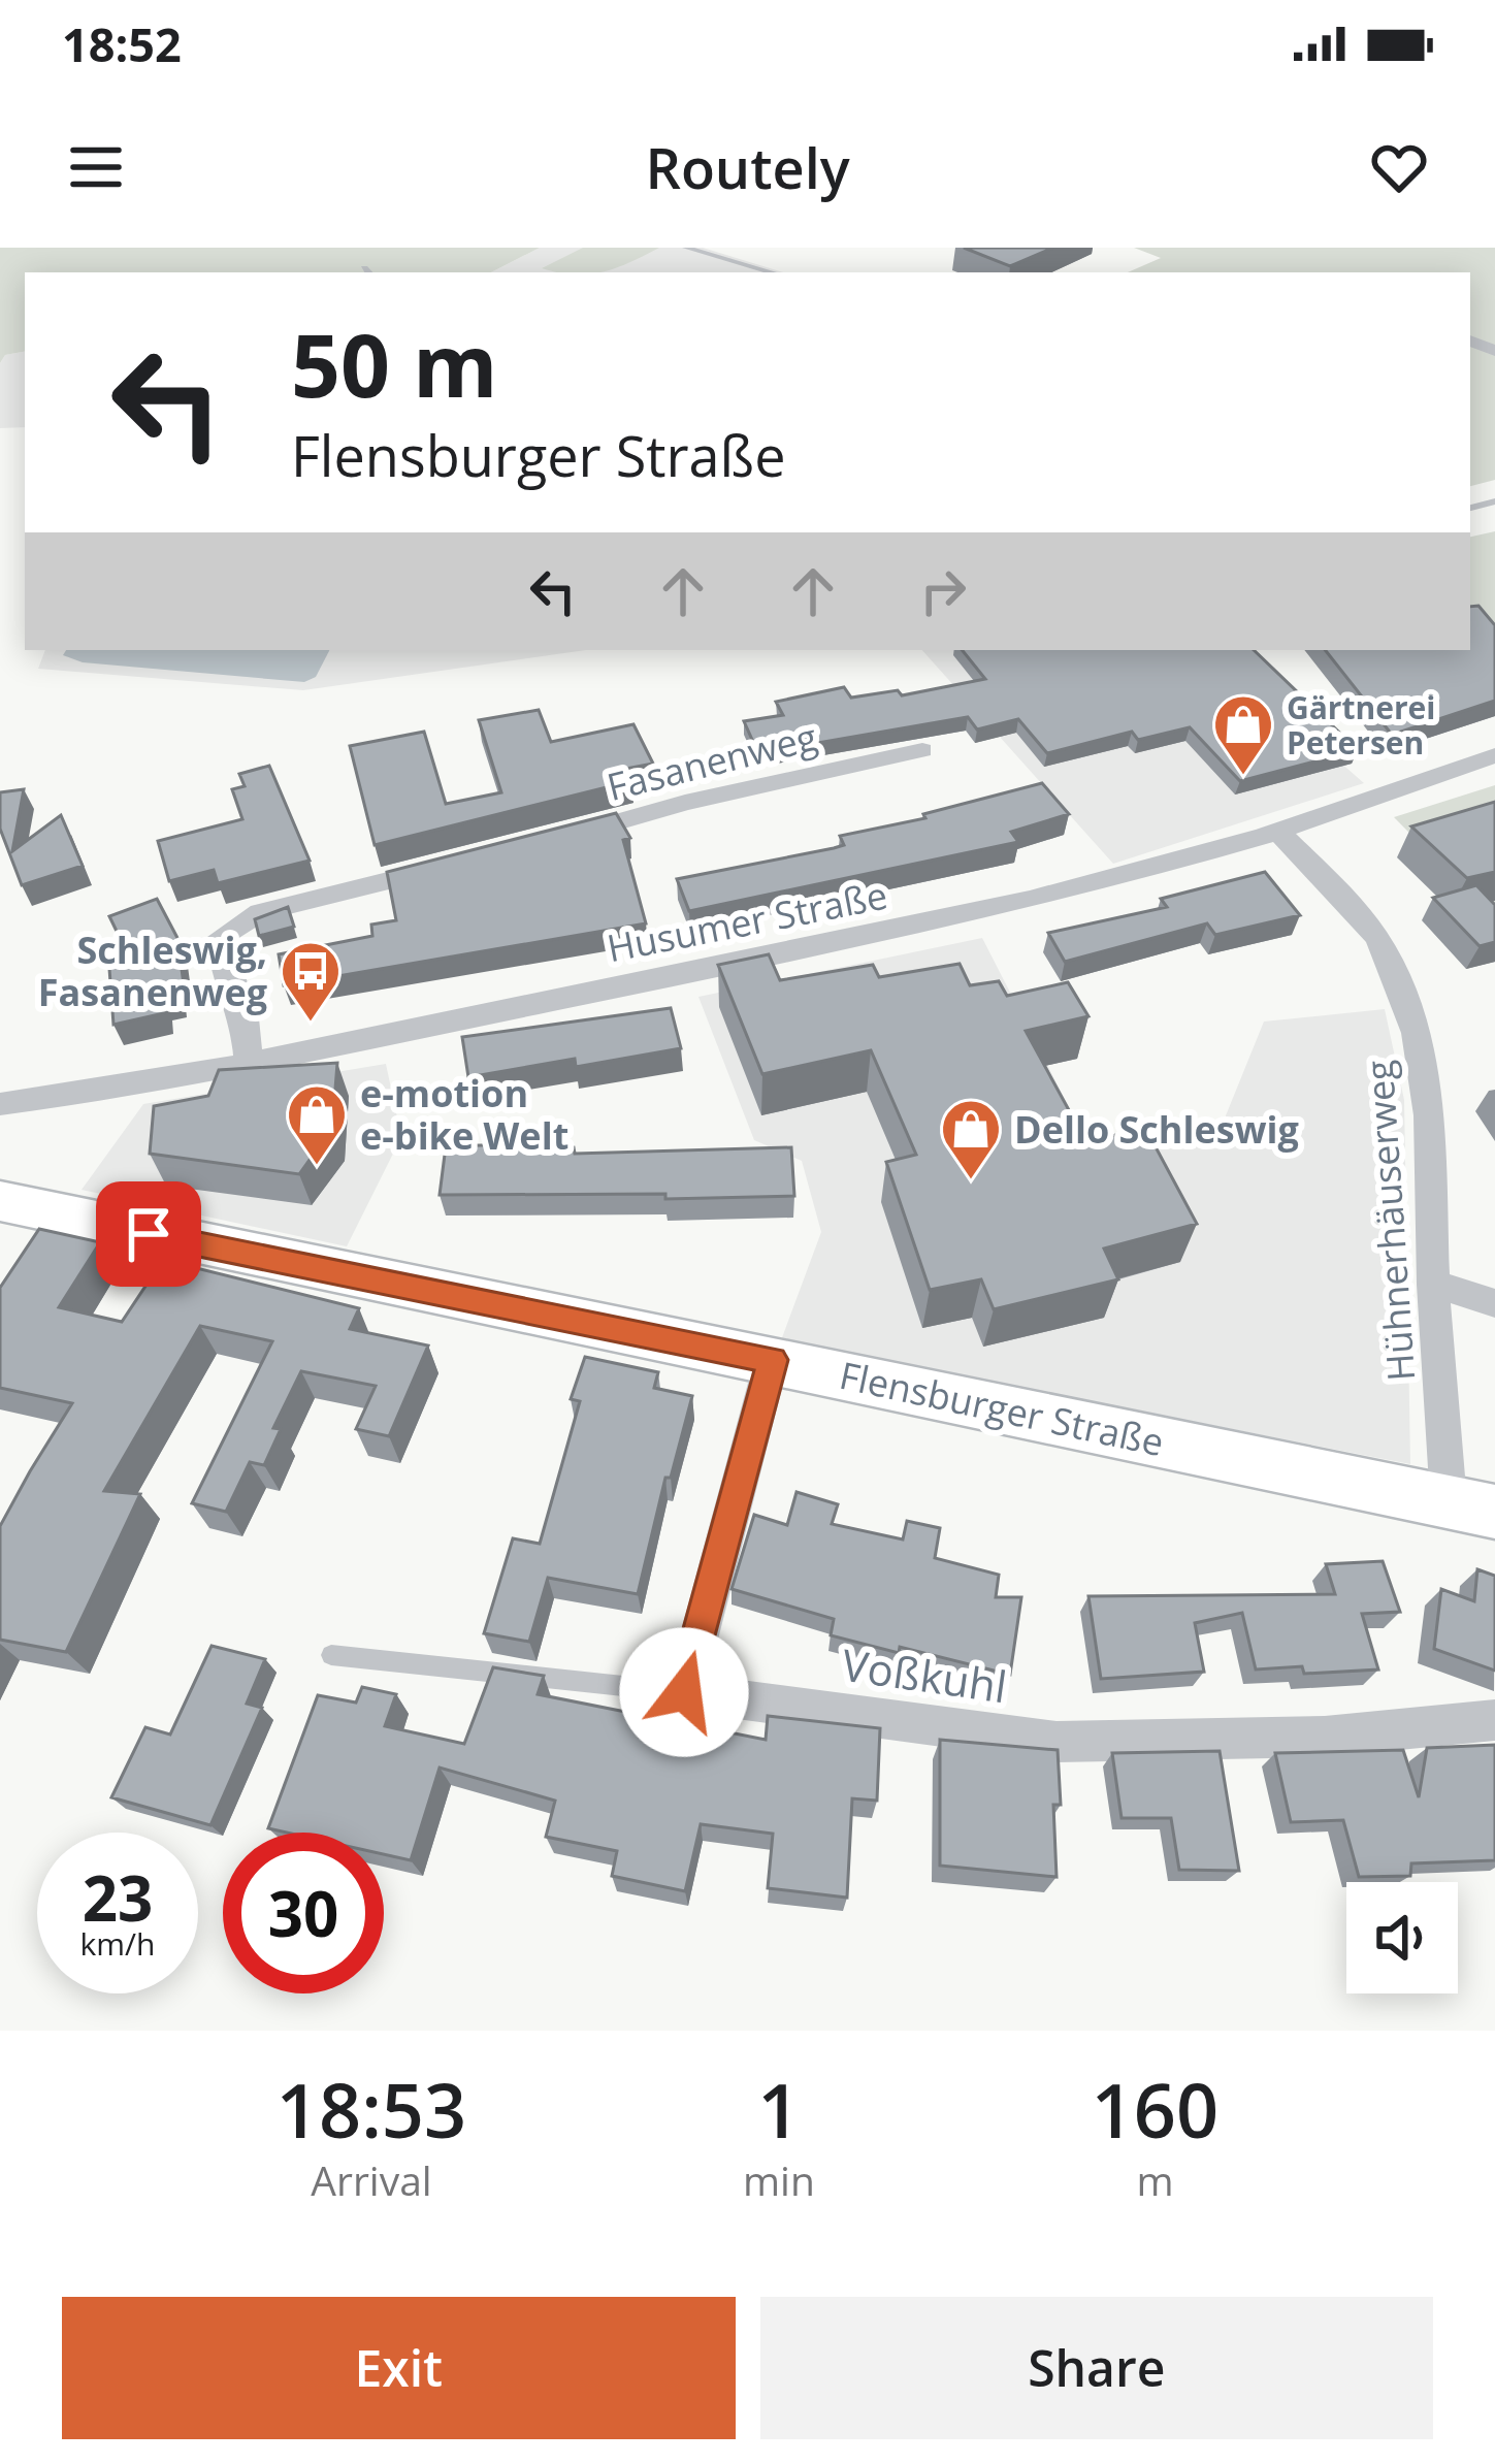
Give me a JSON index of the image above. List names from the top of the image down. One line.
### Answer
{"streets":{"street":["Fasanenweg","Husumer Straße","Hühnerhäuserweg","Flensburger Straße","Voßkuhl"]},"crossings":[["Husumer Straße","Hühnerhäuserweg"],["Hühnerhäuserweg","Flensburger Straße"]],"places":{"shop":["Gärtnerei Petersen","e-motion e-bike Welt","Dello Schleswig"],"bus stop":["Schleswig, Fasanenweg"]},"page":{"status":"18:52","header":"Routely","turn":["50 m","Flensburger Straße"],"speed":"23 km/h","limit":"30","eta":["18:53","Arrival","1","min","160","m"],"buttons":["Exit","Share"]}}
